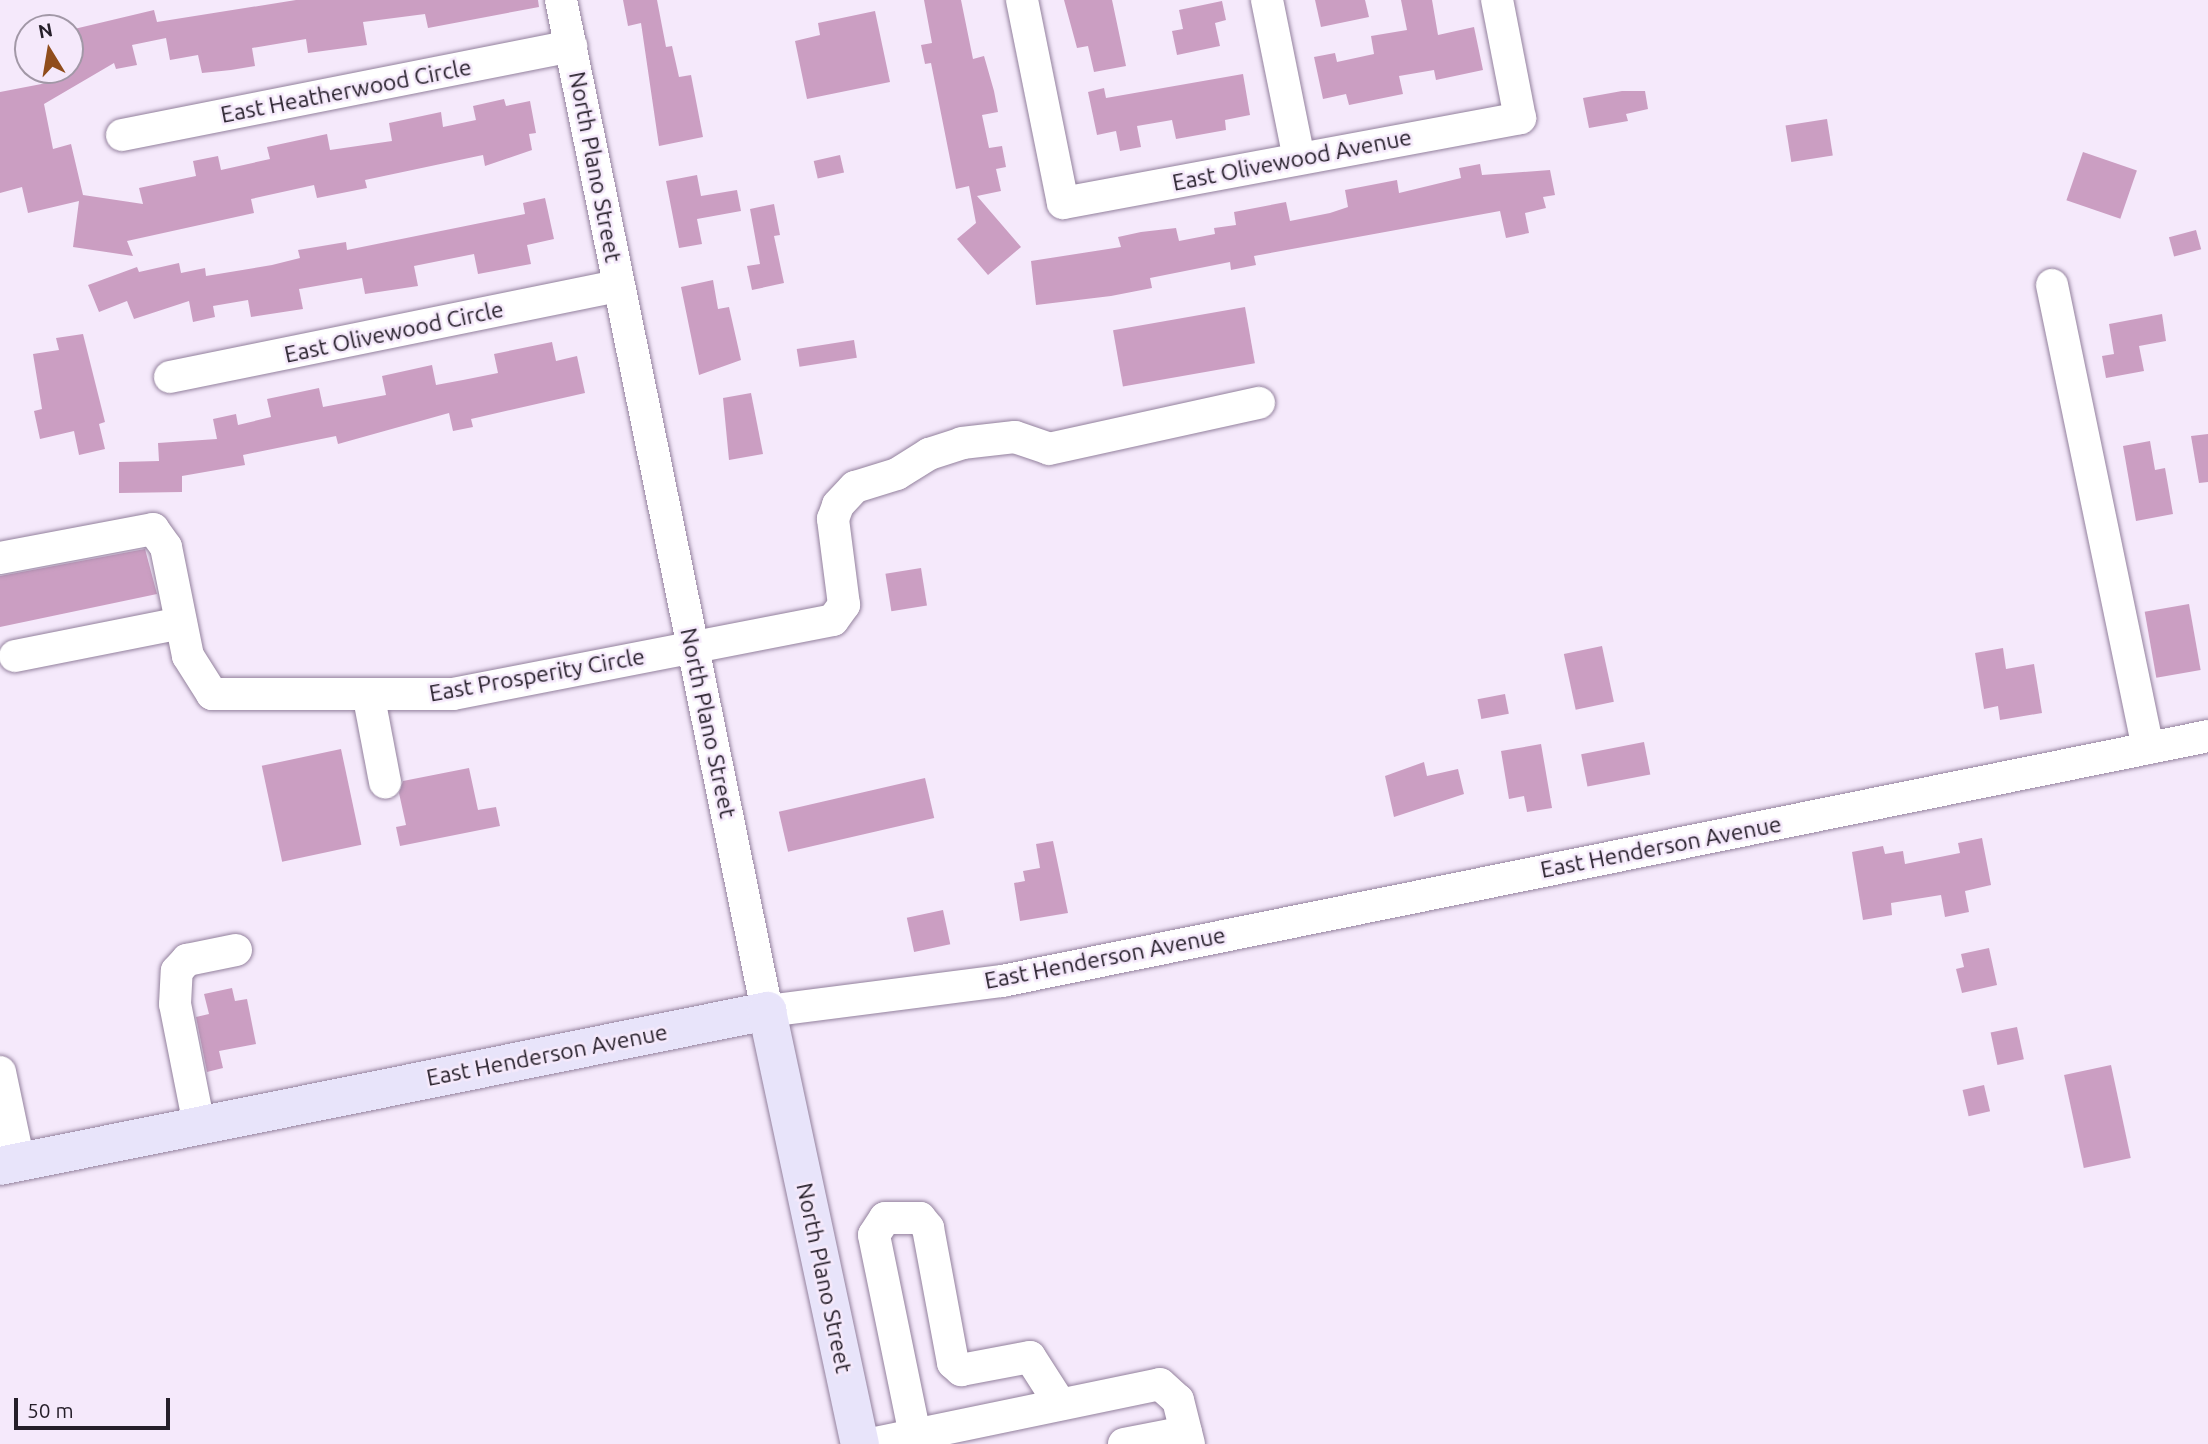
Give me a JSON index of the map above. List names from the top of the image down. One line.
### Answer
{"streets":{"main road":["North Plano Street","East Henderson Avenue"],"street":["East Heatherwood Circle","East Olivewood Avenue","East Olivewood Circle","East Prosperity Circle"]},"crossings":[["East Heatherwood Circle","North Plano Street"],["North Plano Street","East Olivewood Circle"],["North Plano Street","East Prosperity Circle"],["North Plano Street","East Henderson Avenue"]],"scale_bar":"50 m","north":"top"}
